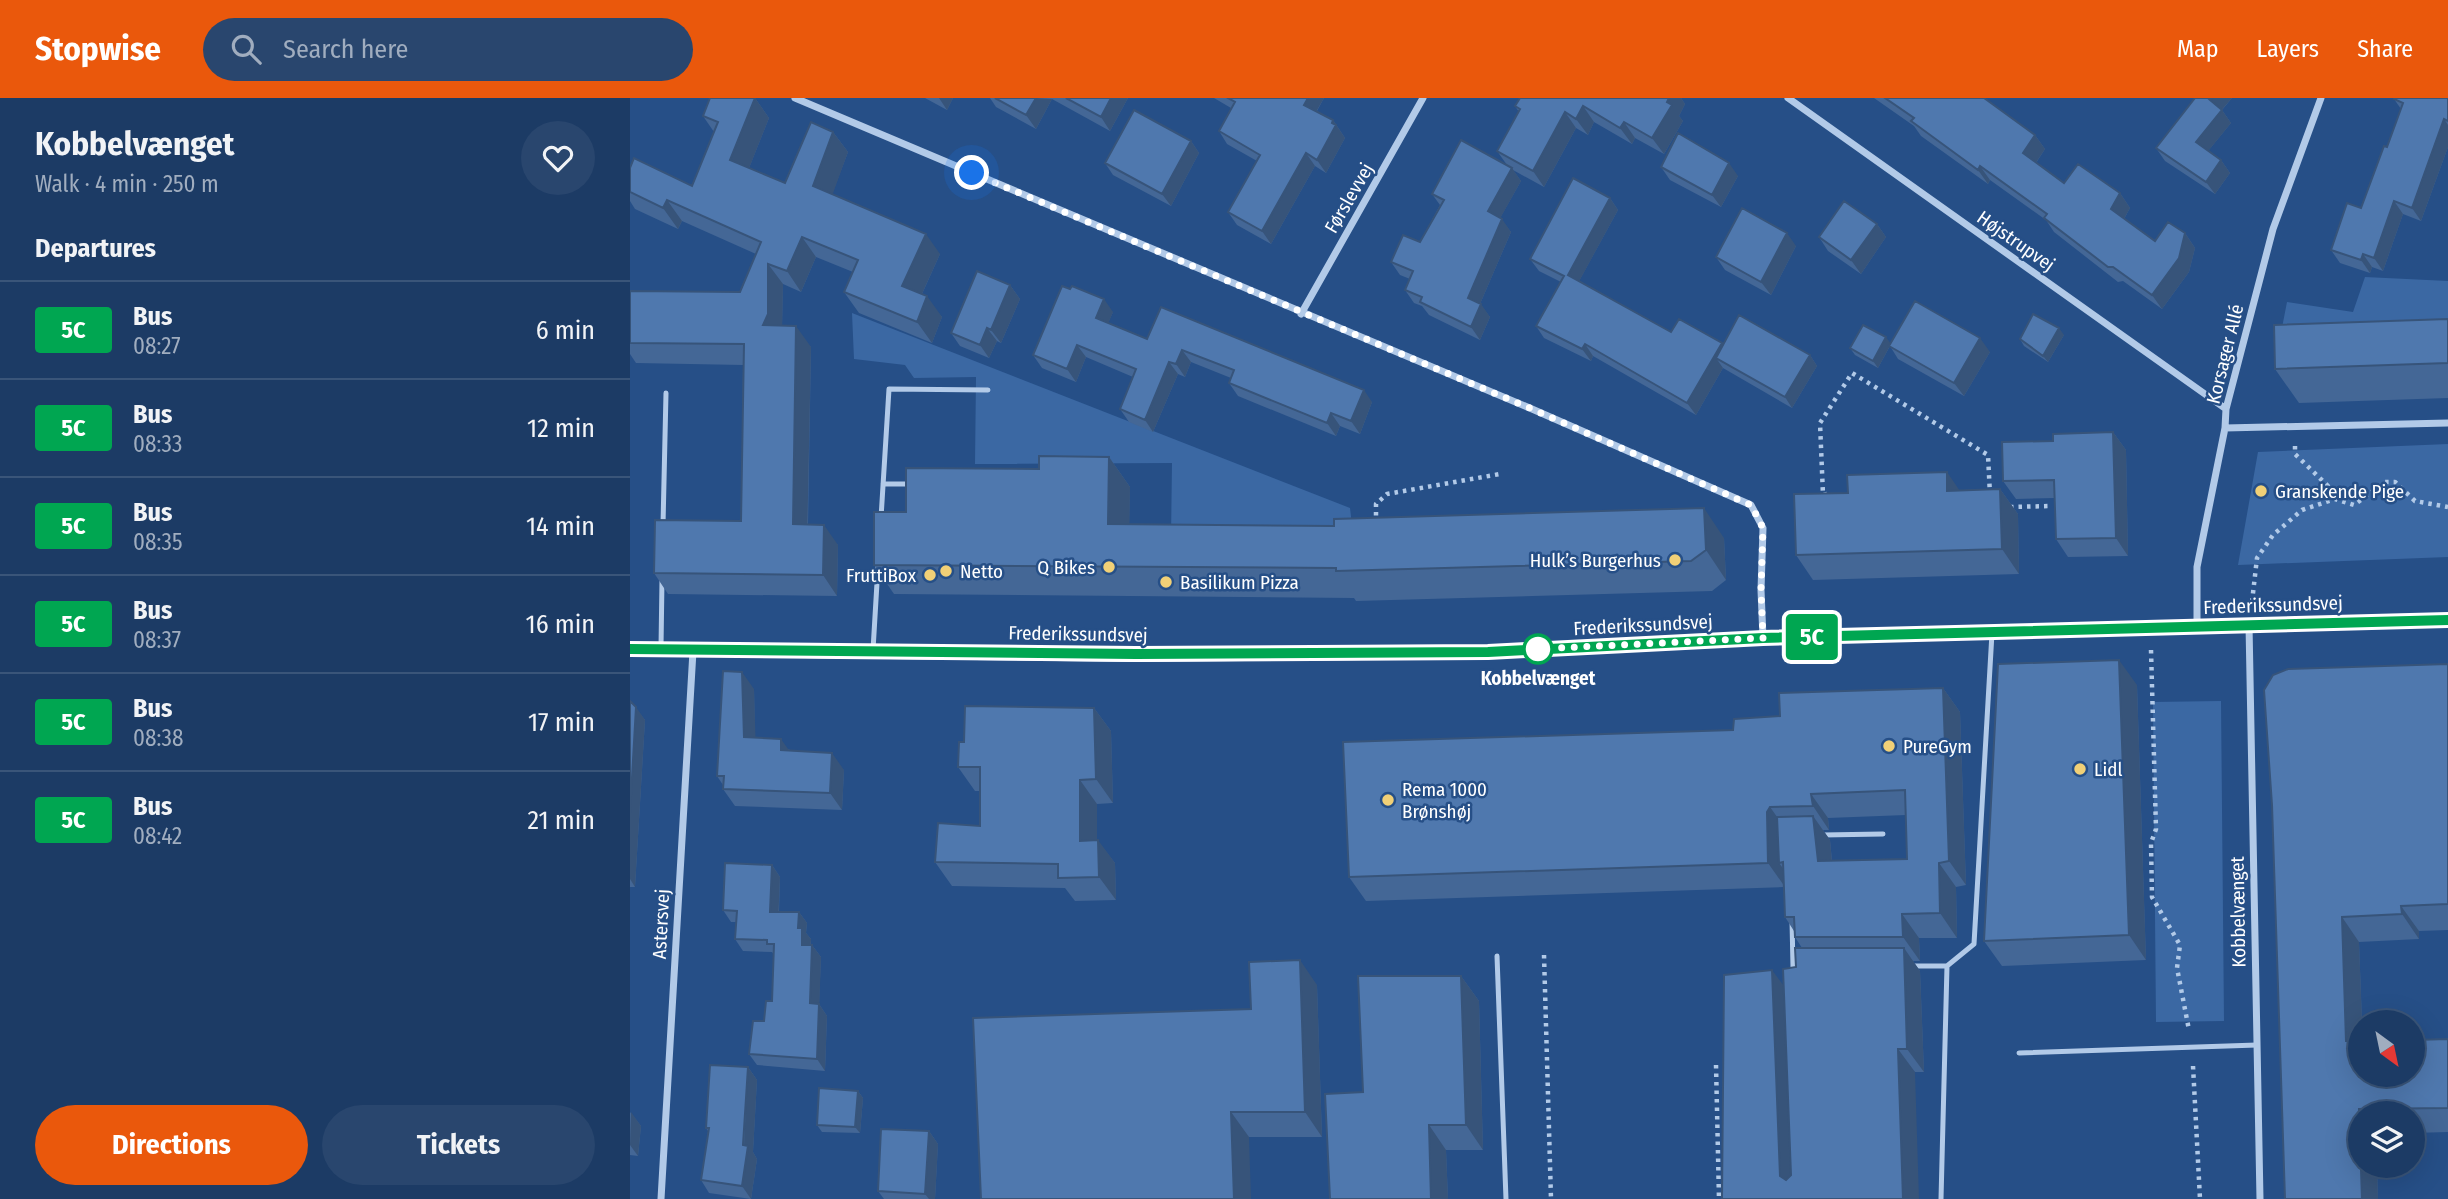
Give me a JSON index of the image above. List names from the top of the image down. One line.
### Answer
{"streets":{"main road":["Frederikssundsvej"],"street":["Førslevvej","Højstrupvej","Korsager Allé","Kobbelvænget","Astersvej"]},"crossings":[["Højstrupvej","Korsager Allé"],["Korsager Allé","Frederikssundsvej"],["Frederikssundsvej","Kobbelvænget"],["Frederikssundsvej","Astersvej"]],"places":["Granskende Pige","Hulk’s Burgerhus","Q Bikes","Netto","FruttiBox","Basilikum Pizza","Kobbelvænget","PureGym","Lidl","Rema 1000 Brønshøj"],"lines":["bus line 5C"],"north":"bottom right","page":{"header":"Stopwise","search":"Search here","nav":["Map","Layers","Share"],"heading":[["Kobbelvænget","Walk · 4 min · 250 m"],"Departures"],"on_map":"5C","list":[{"mark":"5C","name":"Bus","note":"08:27","value":"6 min"},{"mark":"5C","name":"Bus","note":"08:33","value":"12 min"},{"mark":"5C","name":"Bus","note":"08:35","value":"14 min"},{"mark":"5C","name":"Bus","note":"08:37","value":"16 min"},{"mark":"5C","name":"Bus","note":"08:38","value":"17 min"},{"mark":"5C","name":"Bus","note":"08:42","value":"21 min"}],"buttons":["Directions","Tickets"]}}
